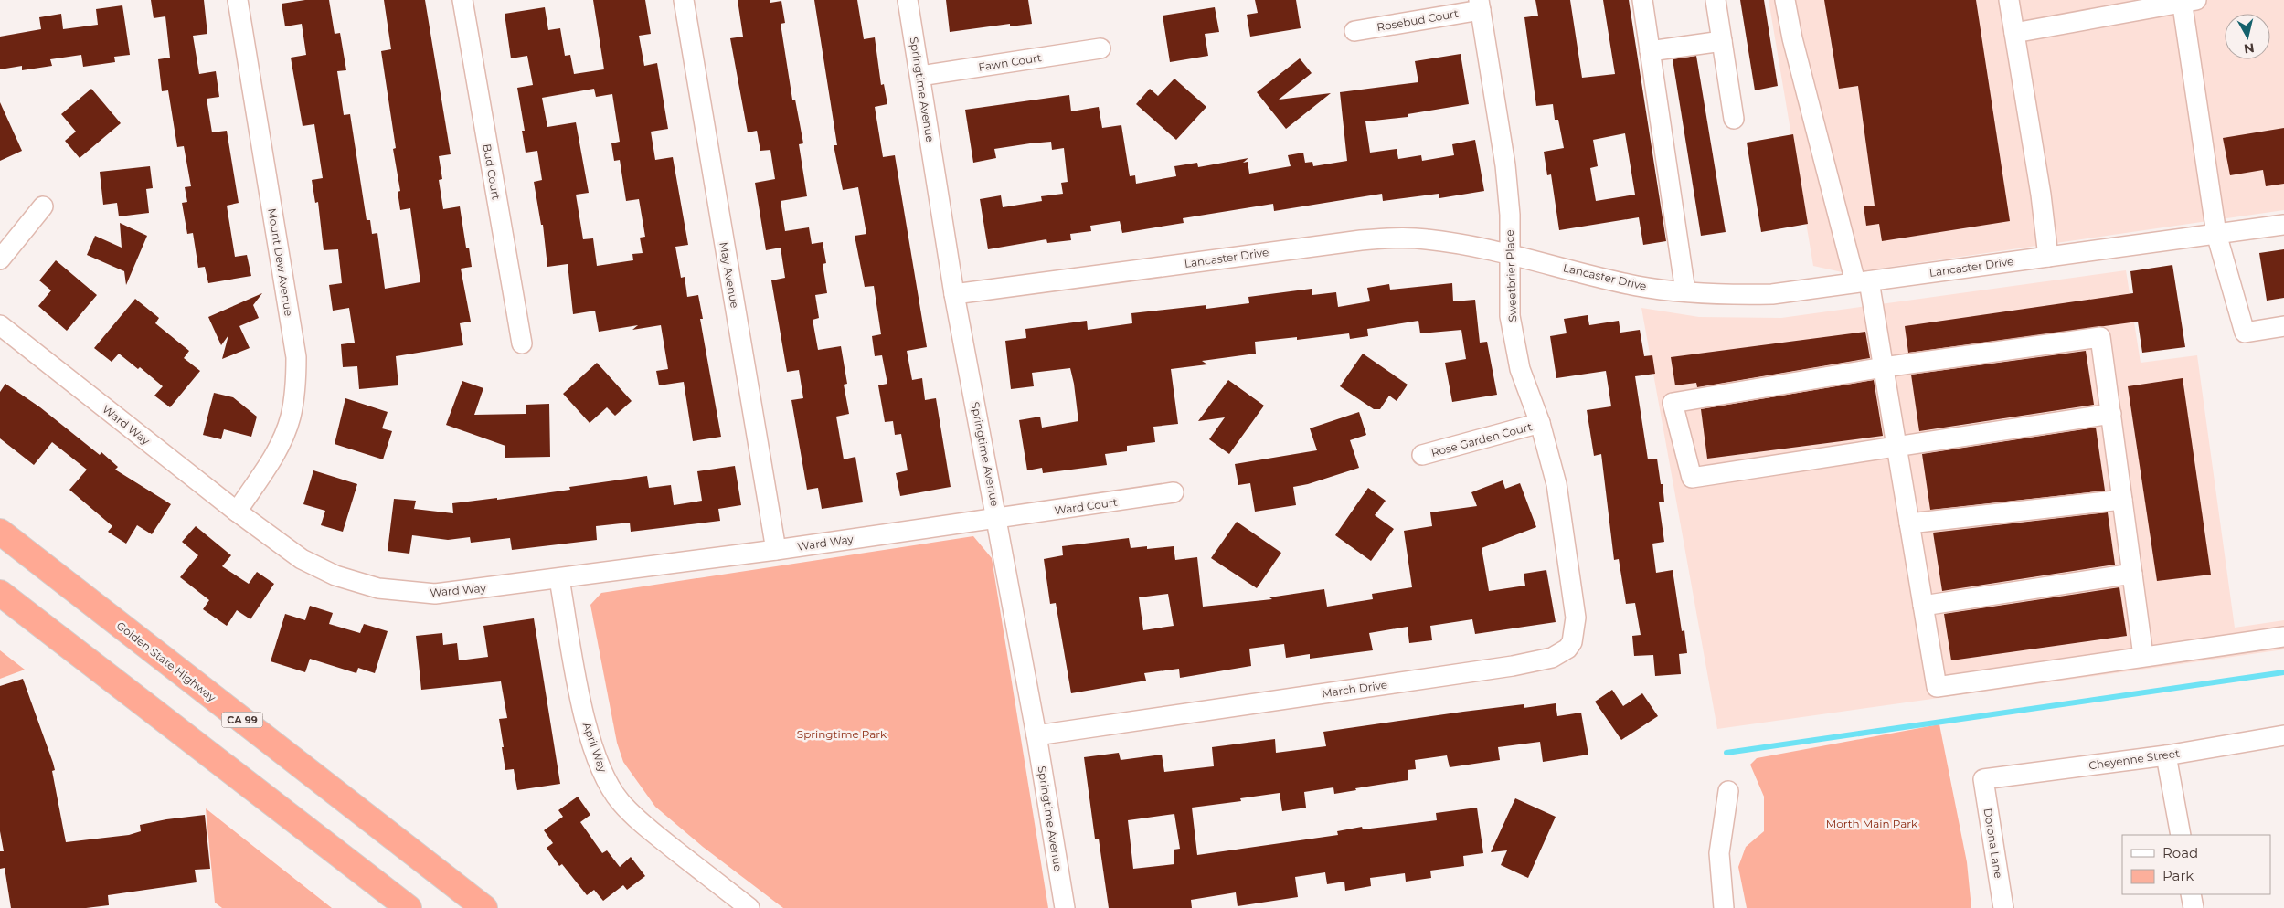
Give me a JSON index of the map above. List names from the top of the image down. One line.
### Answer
{"streets":{"highway":["Golden State Highway","CA 99"],"street":["Rosebud Court","Fawn Court","Springtime Avenue","Bud Court","Lancaster Drive","Mount Dew Avenue","May Avenue","Sweetbrier Place","Ward Way","Rose Garden Court","Ward Court","March Drive","April Way","Cheyenne Street","Dorona Lane"]},"crossings":[["Rosebud Court","Sweetbrier Place"],["Fawn Court","Springtime Avenue"],["Springtime Avenue","Lancaster Drive"],["Springtime Avenue","Ward Way"],["Springtime Avenue","Ward Court"],["Springtime Avenue","March Drive"],["Lancaster Drive","Sweetbrier Place"],["Mount Dew Avenue","Ward Way"],["May Avenue","Ward Way"],["Sweetbrier Place","Rose Garden Court"],["Sweetbrier Place","March Drive"],["Ward Way","Ward Court"],["Ward Way","April Way"],["Cheyenne Street","Dorona Lane"]],"parks":["Springtime Park","Morth Main Park"],"legend":["Road","Park"],"north":"bottom"}
